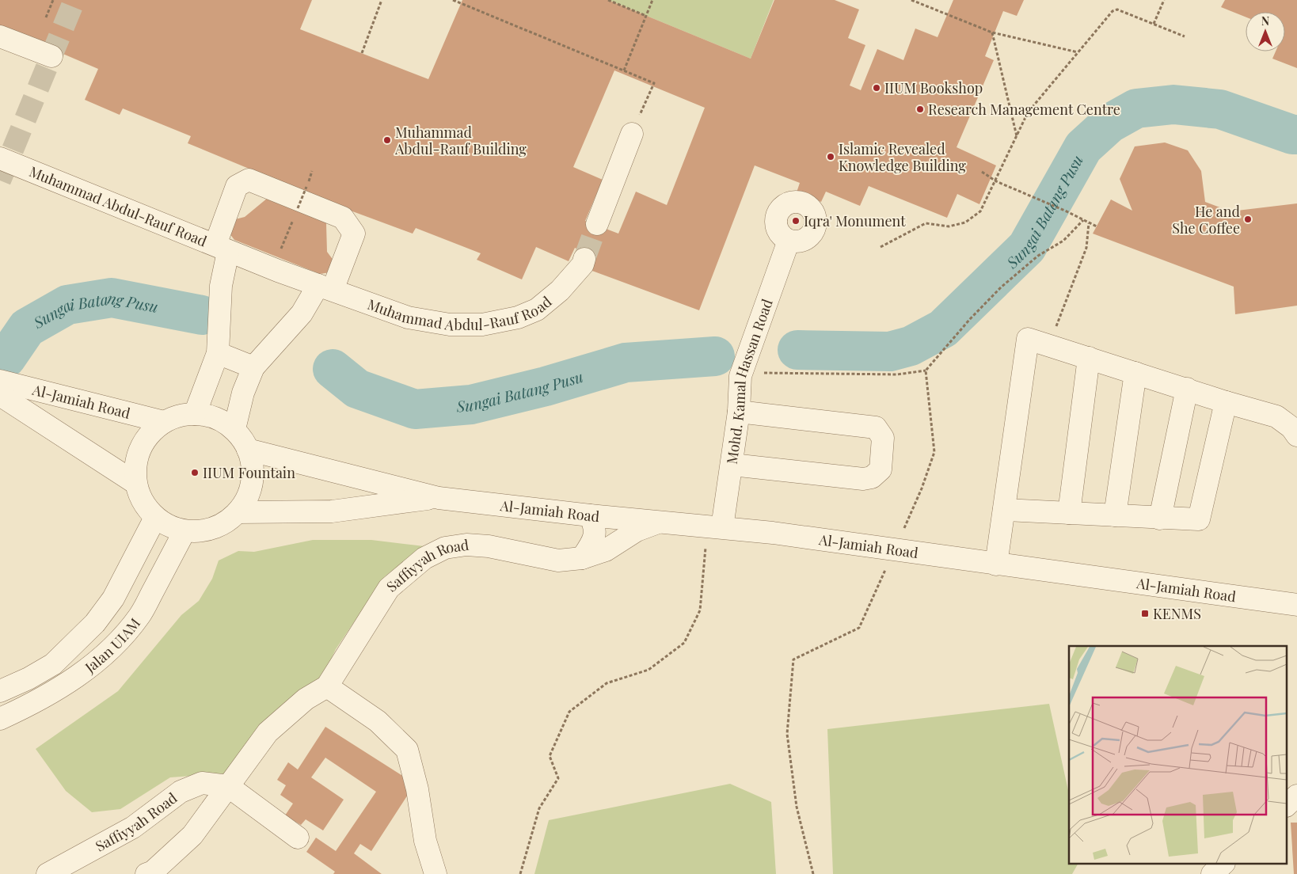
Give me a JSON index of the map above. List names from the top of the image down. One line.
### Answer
{"streets":{"street":["Muhammad Abdul-Rauf Road","Mohd. Kamal Hassan Road","Al-Jamiah Road","Saffiyyah Road","Jalan UIAM"]},"crossings":[["Mohd. Kamal Hassan Road","Al-Jamiah Road"],["Al-Jamiah Road","Saffiyyah Road"],["Al-Jamiah Road","Jalan UIAM"]],"water":["Sungai Batang Pusu"],"places":{"other":["IIUM Bookshop","Research Management Centre","Muhammad Abdul-Rauf Building","Islamic Revealed Knowledge Building","He and She Coffee","Iqra' Monument","IIUM Fountain"],"transit":["KENMS"]},"north":"top"}
